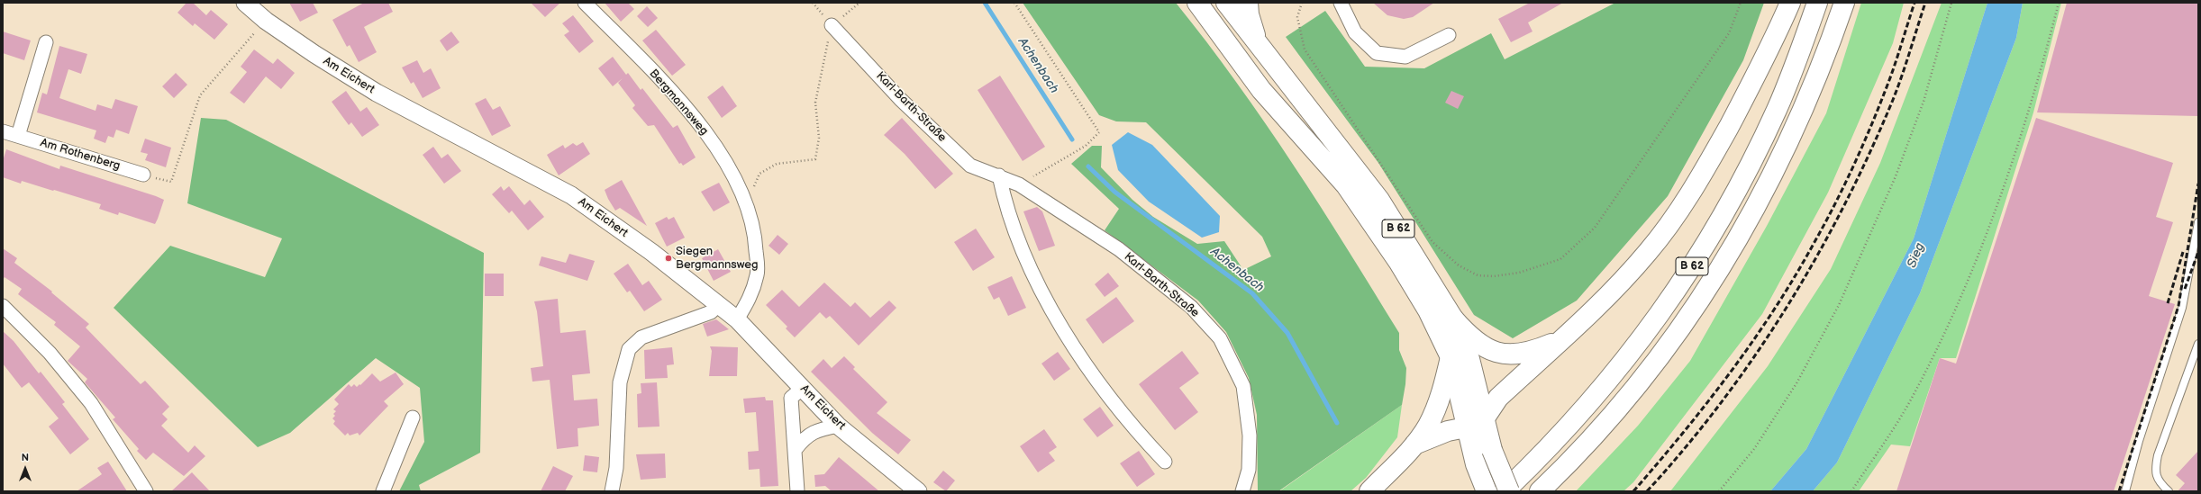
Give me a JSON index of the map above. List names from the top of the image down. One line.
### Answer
{"streets":{"main road":["B 62"],"street":["Am Eichert","Bergmannsweg","Karl-Barth-Straße","Am Rothenberg"]},"crossings":[["Am Eichert","Bergmannsweg"]],"water":["Achenbach","Sieg"],"places":["Siegen Bergmannsweg"],"north":"top"}
